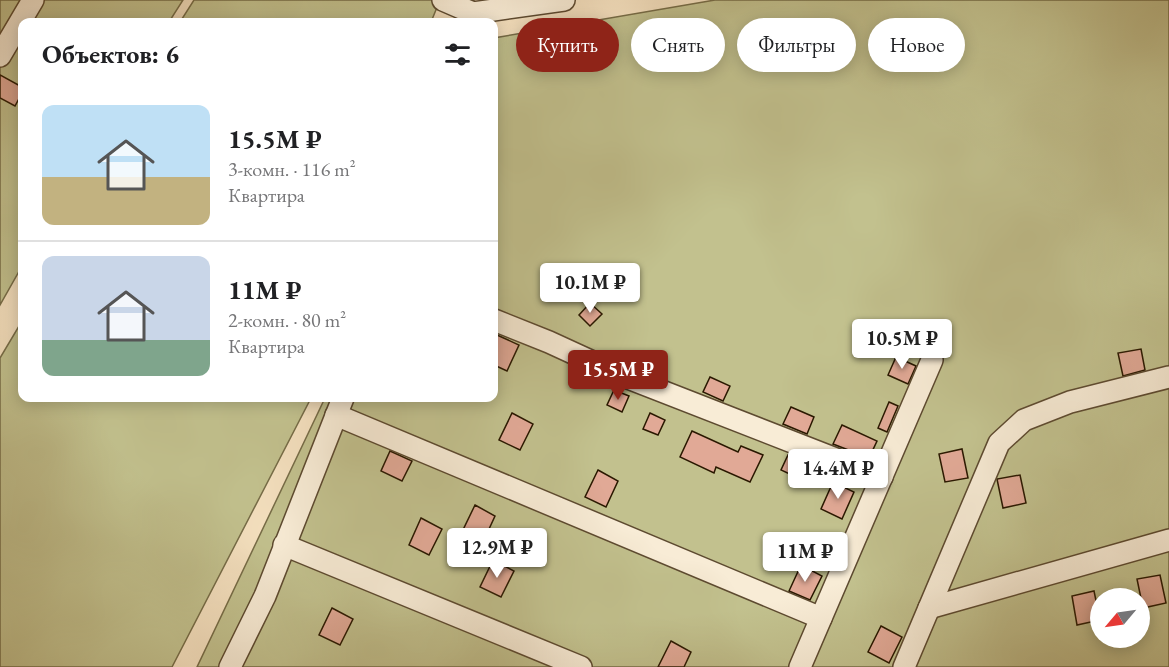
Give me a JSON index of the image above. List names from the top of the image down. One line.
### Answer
{"north":"bottom left","page":{"chip":["Купить","Снять","Фильтры","Новое"],"heading":"Объектов: 6","list":[{"name":"15.5M ₽","note":"3-комн. · 116 m² · Квартира"},{"name":"11M ₽","note":"2-комн. · 80 m² · Квартира"}],"price":["10.1M ₽","10.5M ₽","15.5M ₽","14.4M ₽","12.9M ₽","11M ₽"]}}
